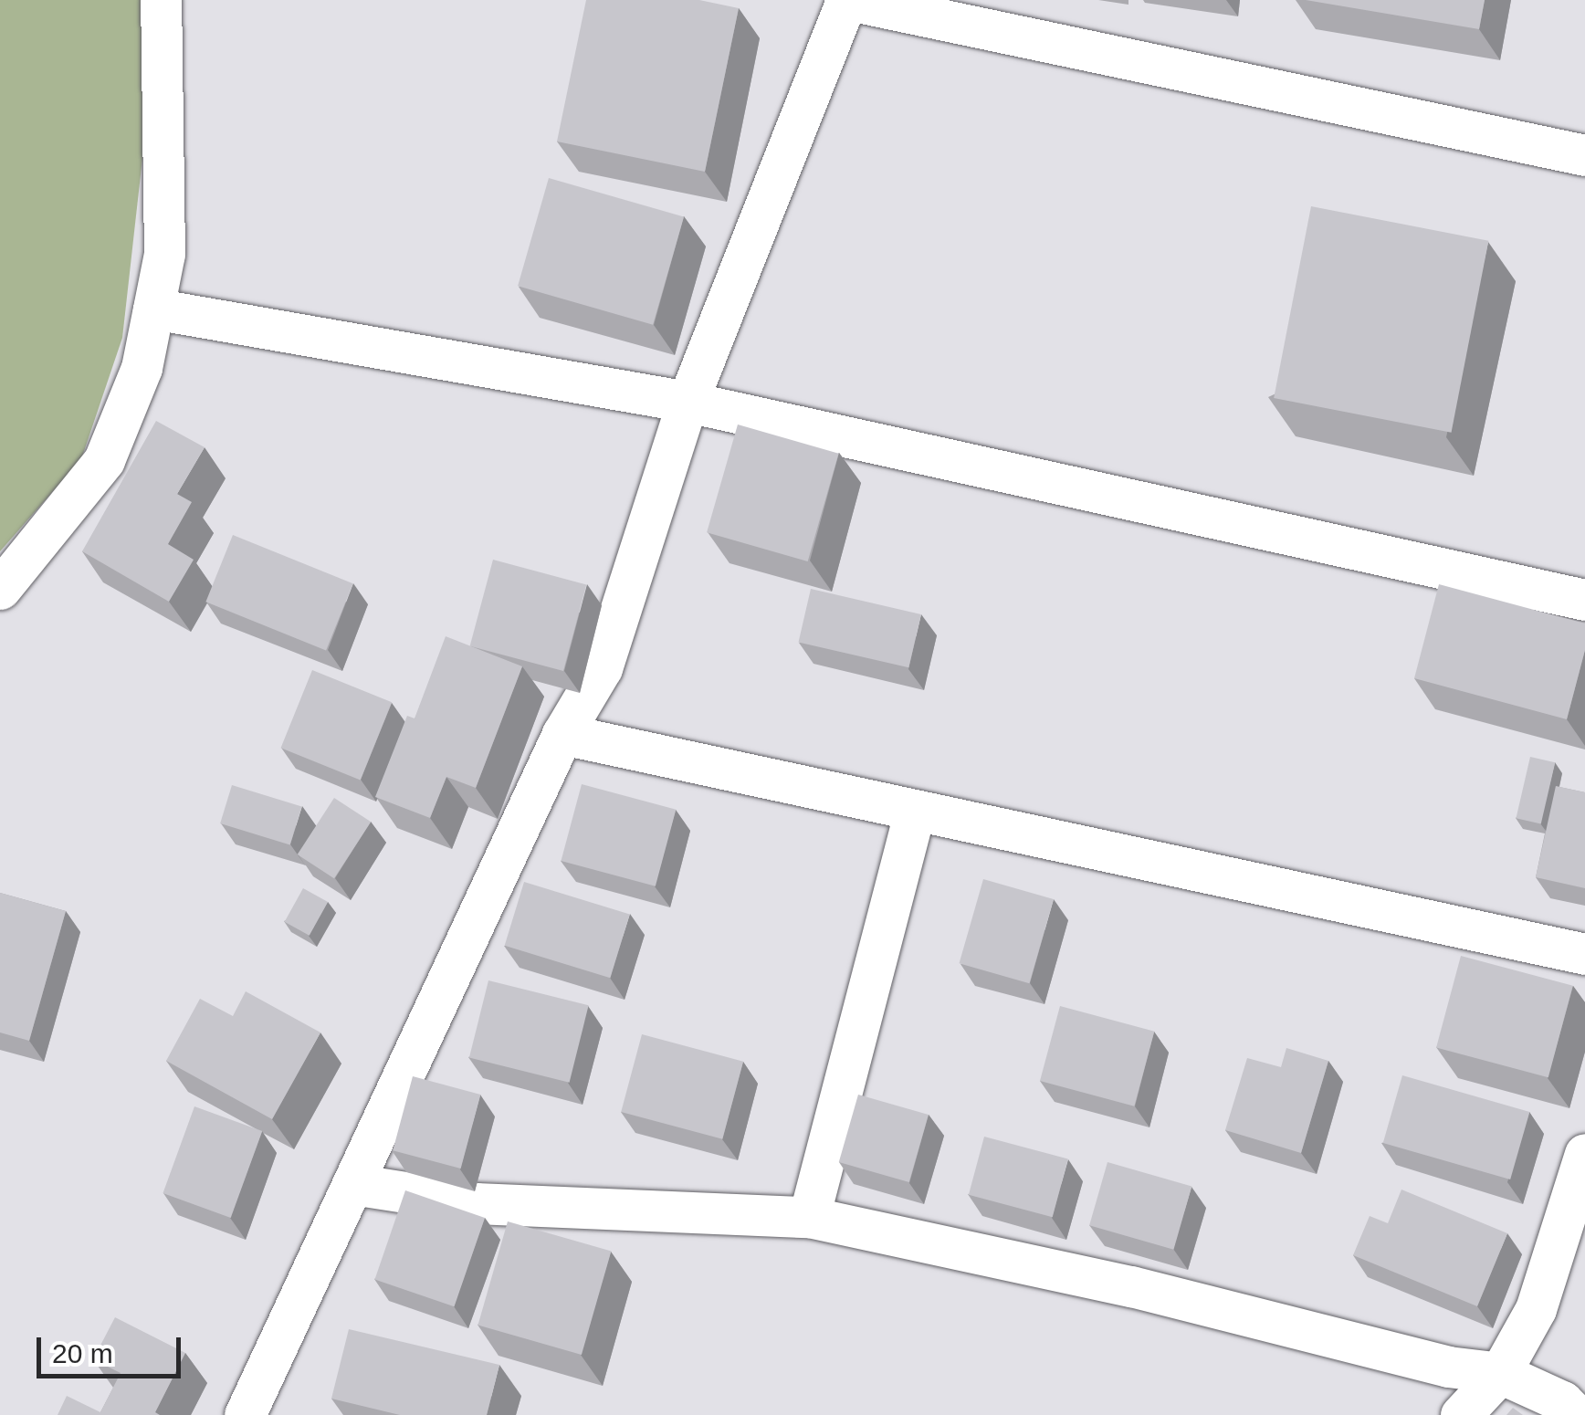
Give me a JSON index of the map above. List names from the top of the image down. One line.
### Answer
{"scale_bar":"20 m"}
